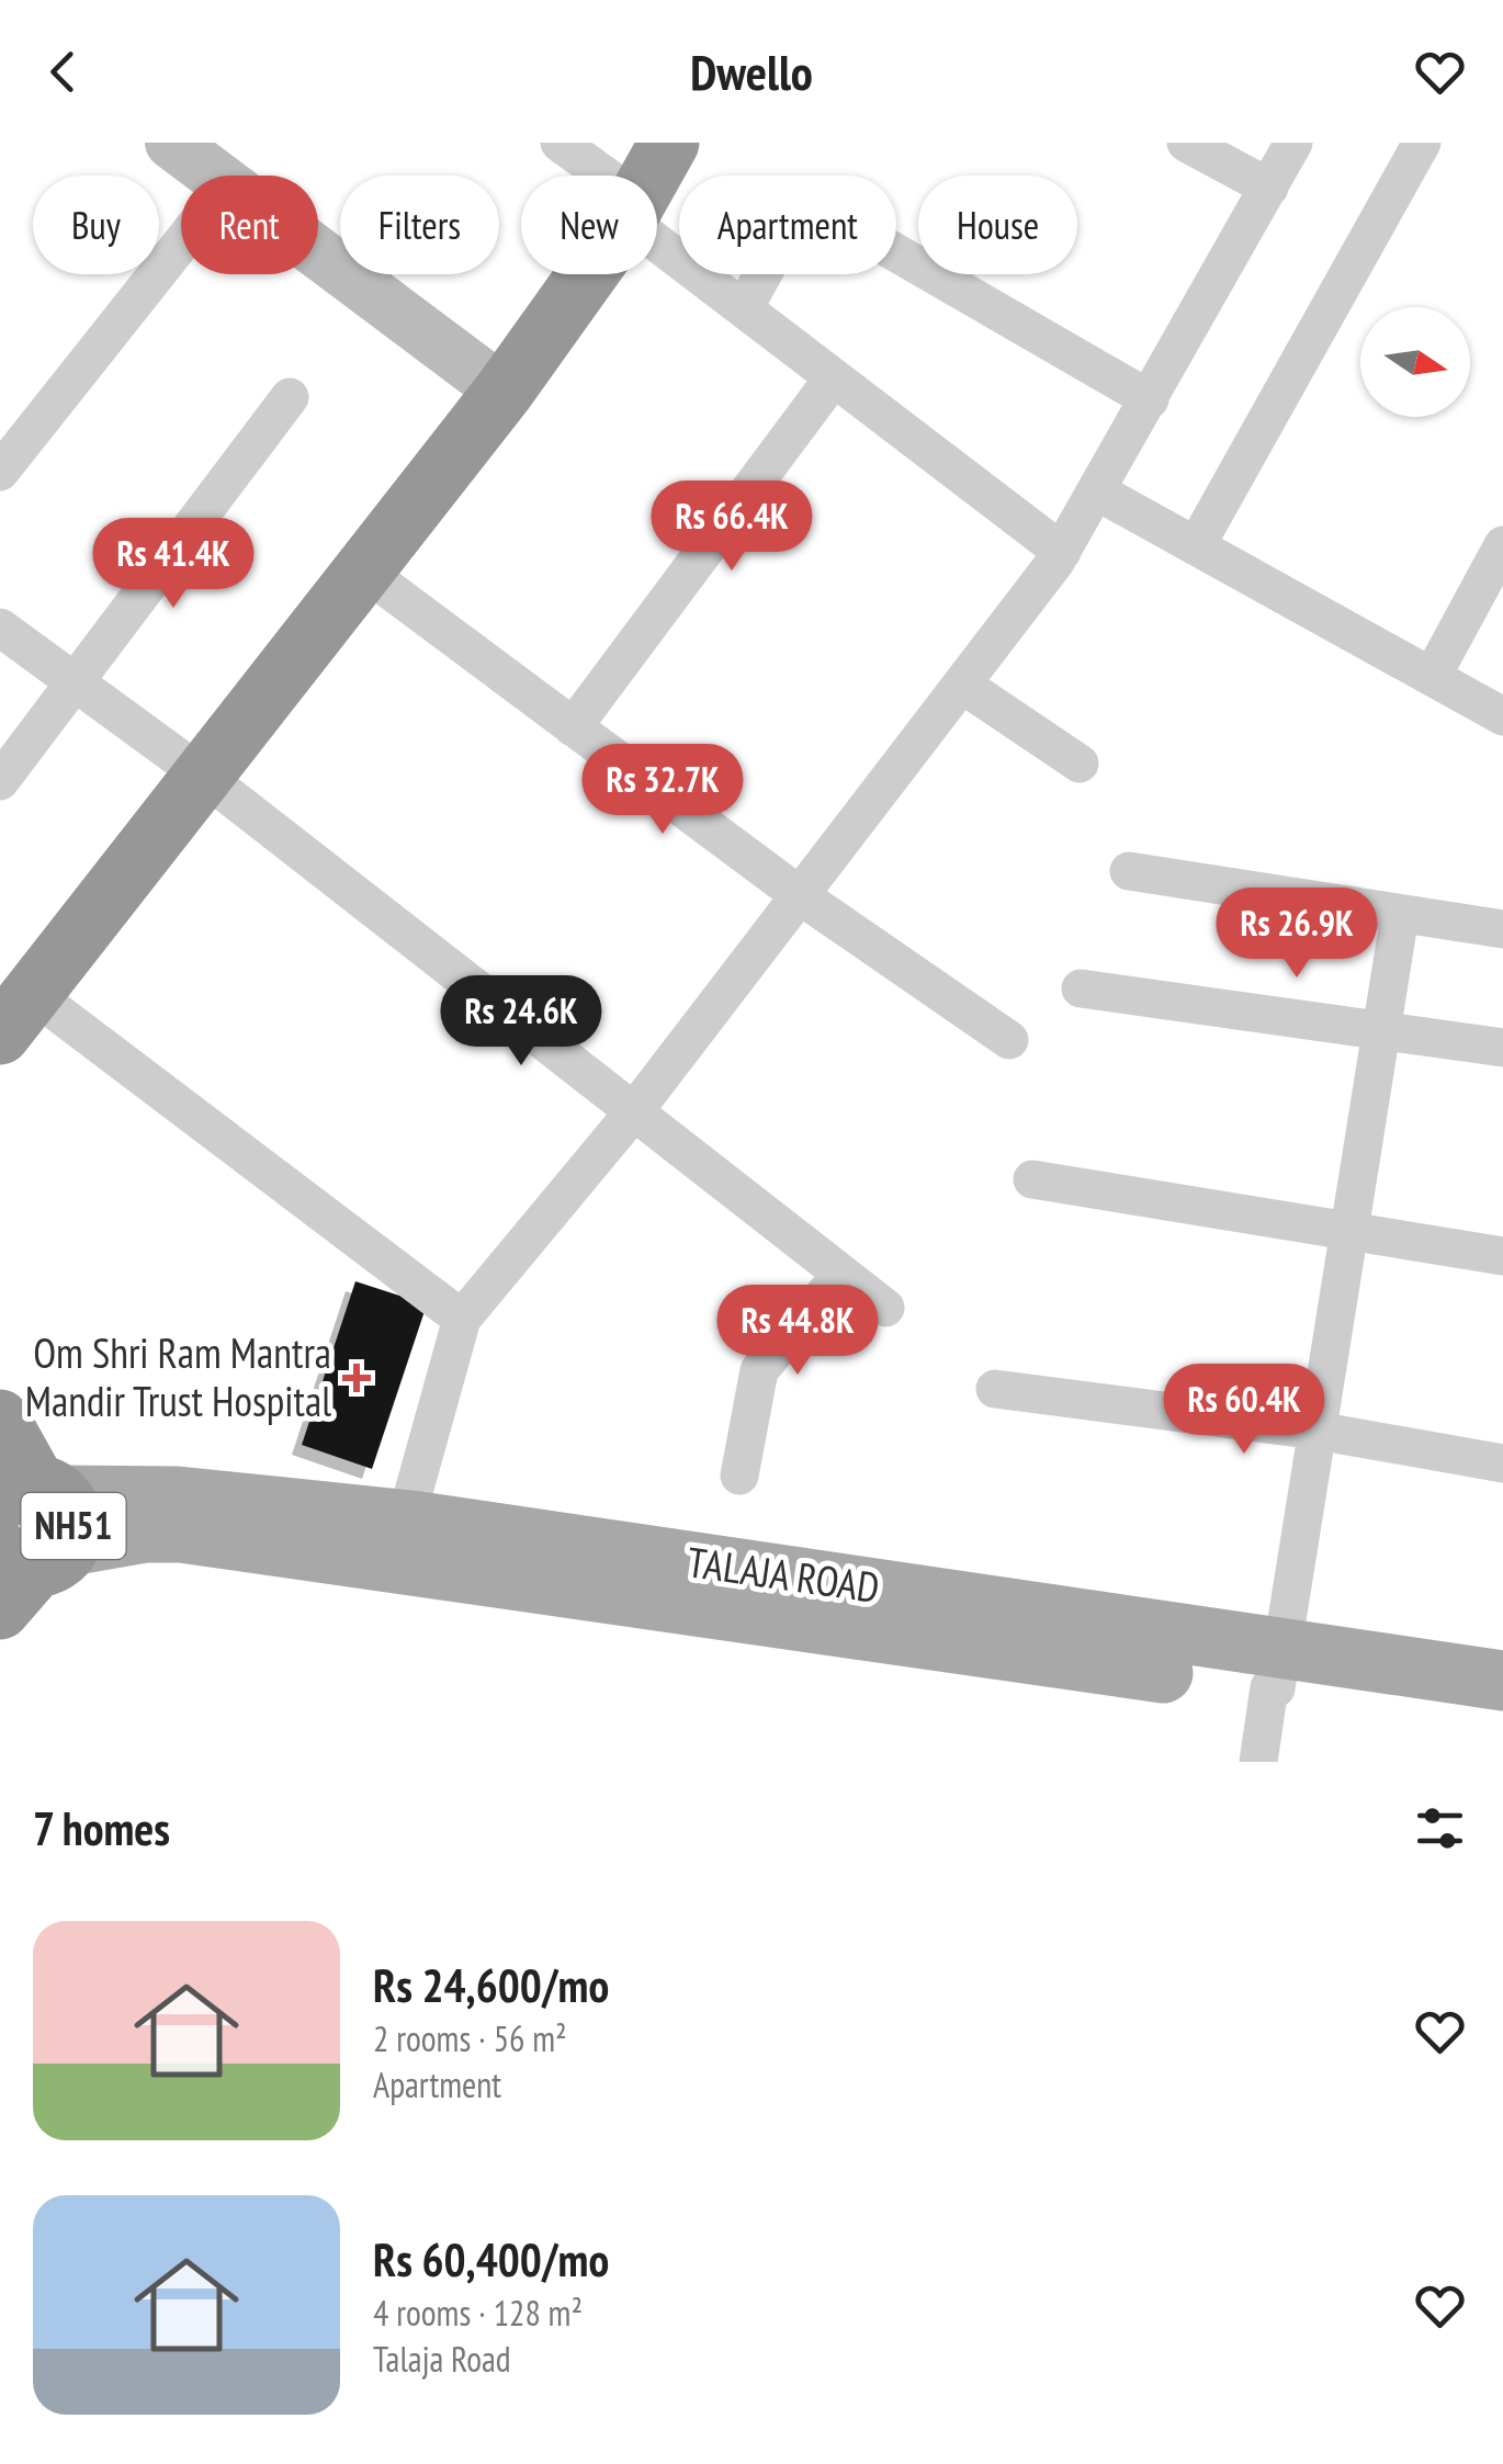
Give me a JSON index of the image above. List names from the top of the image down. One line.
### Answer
{"streets":{"highway":["NH51"],"main road":["TALAJA ROAD"]},"crossings":[["NH51","TALAJA ROAD"]],"places":{"health":["Om Shri Ram Mantra Mandir Trust Hospital"]},"north":"right","page":{"header":"Dwello","chip":["Buy","Rent","Filters","New","Apartment","House"],"price":["Rs 66.4K","Rs 41.4K","Rs 32.7K","Rs 26.9K","Rs 24.6K","Rs 44.8K","Rs 60.4K"],"heading":"7 homes","list":[{"name":"Rs 24,600/mo","note":"2 rooms · 56 m² · Apartment"},{"name":"Rs 60,400/mo","note":"4 rooms · 128 m² · Talaja Road"}]}}
